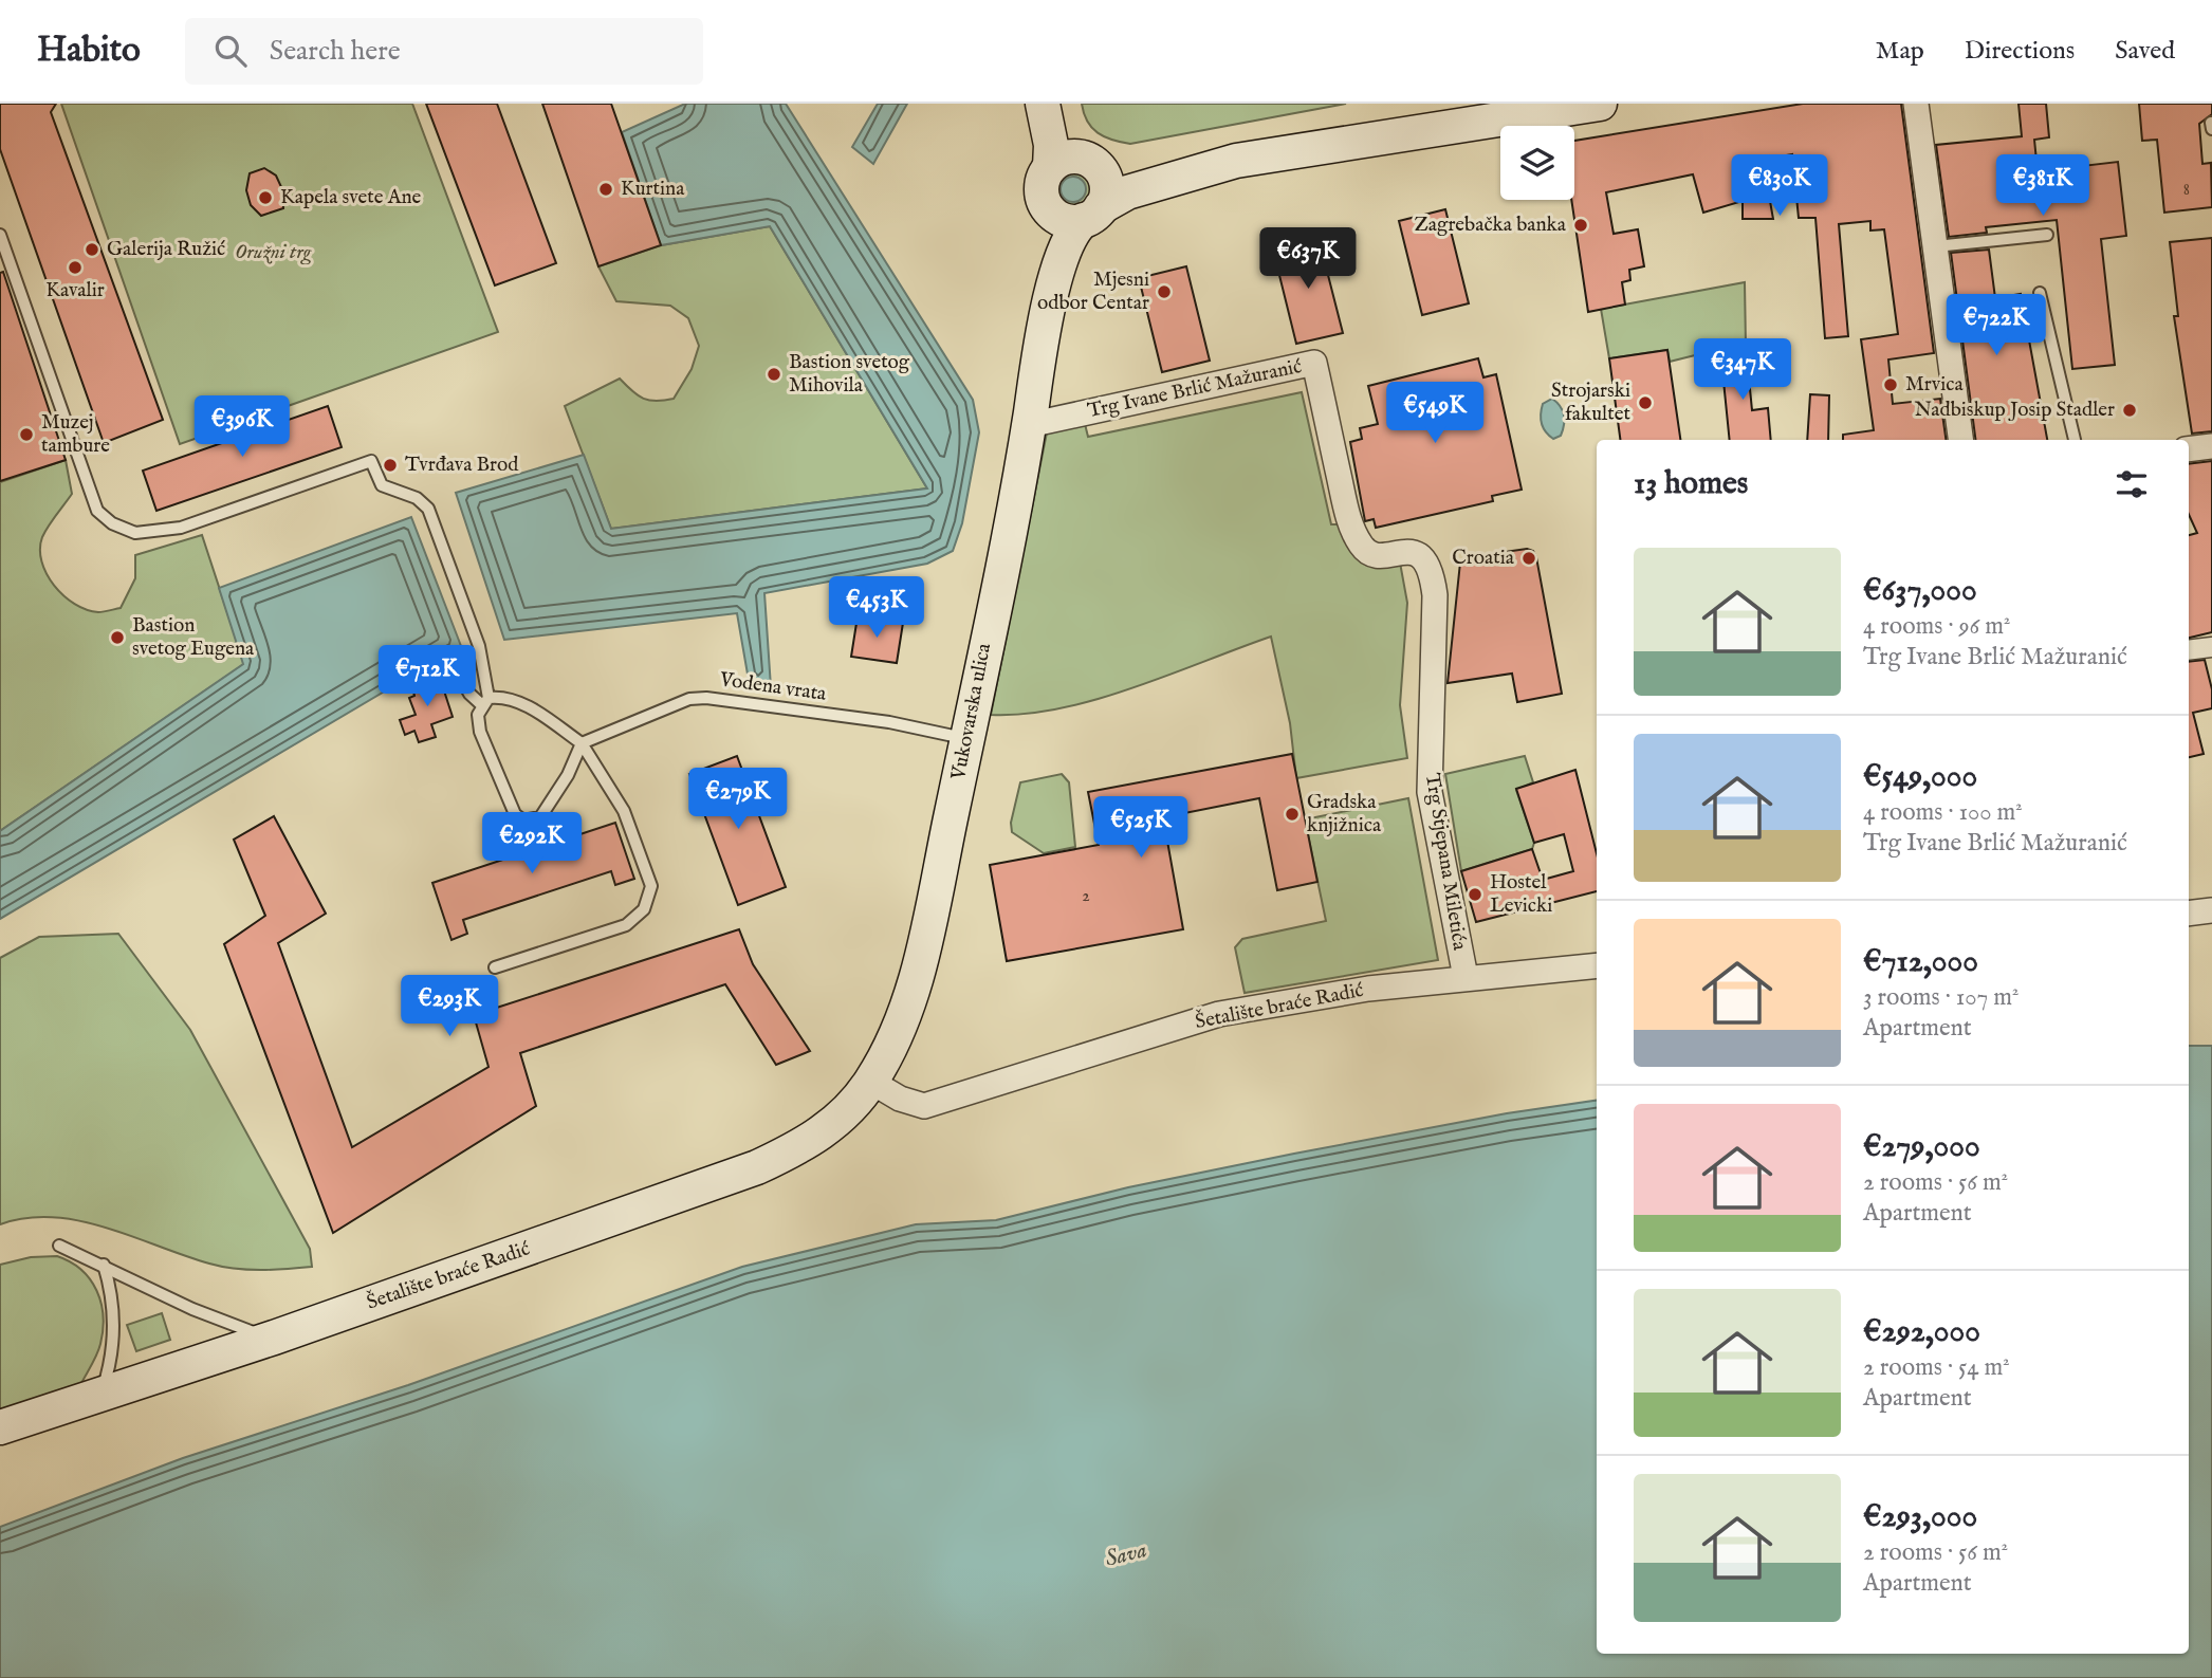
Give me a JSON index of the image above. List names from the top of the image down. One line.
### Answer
{"streets":{"main road":["Vukovarska ulica","Šetalište braće Radić"],"street":["Trg Ivane Brlić Mažuranić","Trg Stjepana Miletića"],"lane":["Vodena vrata"]},"crossings":[["Trg Ivane Brlić Mažuranić","Vukovarska ulica"],["Trg Ivane Brlić Mažuranić","Trg Stjepana Miletića"],["Vodena vrata","Vukovarska ulica"],["Vukovarska ulica","Šetalište braće Radić"],["Trg Stjepana Miletića","Šetalište braće Radić"]],"water":["Sava"],"parks":["Oružni trg"],"places":["Kurtina","Kapela svete Ane","Zagrebačka banka","Galerija Ružić","Kavalir","Mjesni odbor Centar","Bastion svetog Mihovila","Mrvica","Strojarski fakultet","Nadbiskup Josip Stadler","Muzej tambure","Tvrđava Brod","Croatia","Bastion svetog Eugena","Gradska knjižnica","Hostel Levicki"],"house_numbers":["8","2"],"page":{"header":"Habito","search":"Search here","nav":["Map","Directions","Saved"],"price":["€830K","€381K","€637K","€722K","€347K","€549K","€396K","€453K","€712K","€279K","€525K","€292K","€293K"],"heading":"13 homes","list":[{"name":"€637,000","note":"4 rooms · 96 m² · Trg Ivane Brlić Mažuranić"},{"name":"€549,000","note":"4 rooms · 100 m² · Trg Ivane Brlić Mažuranić"},{"name":"€712,000","note":"3 rooms · 107 m² · Apartment"},{"name":"€279,000","note":"2 rooms · 56 m² · Apartment"},{"name":"€292,000","note":"2 rooms · 54 m² · Apartment"},{"name":"€293,000","note":"2 rooms · 56 m² · Apartment"}]}}
